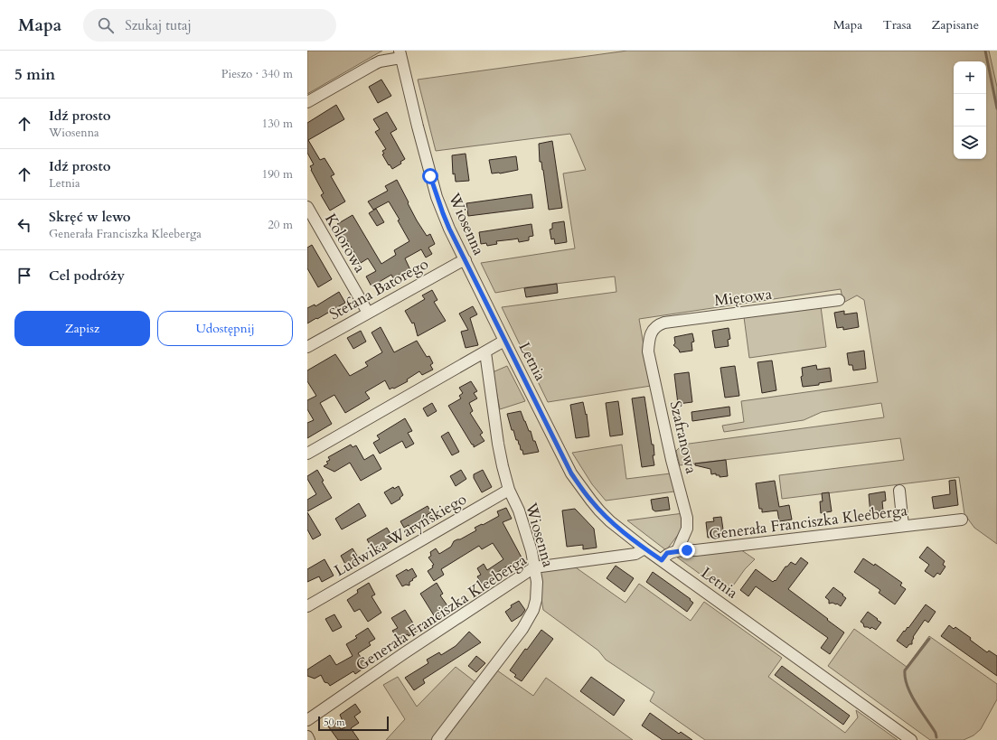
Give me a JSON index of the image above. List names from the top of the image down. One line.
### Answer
{"streets":{"street":["Wiosenna","Kolorowa","Stefana Batorego","Miętowa","Letnia","Szafranowa","Generała Franciszka Kleeberga","Ludwika Waryńskiego"]},"crossings":[["Wiosenna","Stefana Batorego"],["Wiosenna","Letnia"],["Wiosenna","Generała Franciszka Kleeberga"],["Wiosenna","Ludwika Waryńskiego"],["Kolorowa","Stefana Batorego"],["Miętowa","Szafranowa"],["Letnia","Generała Franciszka Kleeberga"],["Szafranowa","Generała Franciszka Kleeberga"]],"scale_bar":"50 m","page":{"header":"Mapa","search":"Szukaj tutaj","nav":["Mapa","Trasa","Zapisane"],"heading":["5 min","Pieszo · 340 m"],"map_buttons":["+","−"],"list":[["Idź prosto","Wiosenna","130 m"],["Idź prosto","Letnia","190 m"],["Skręć w lewo","Generała Franciszka Kleeberga","20 m"],"Cel podróży"],"buttons":["Zapisz","Udostępnij"],"scale":"50 m"}}
